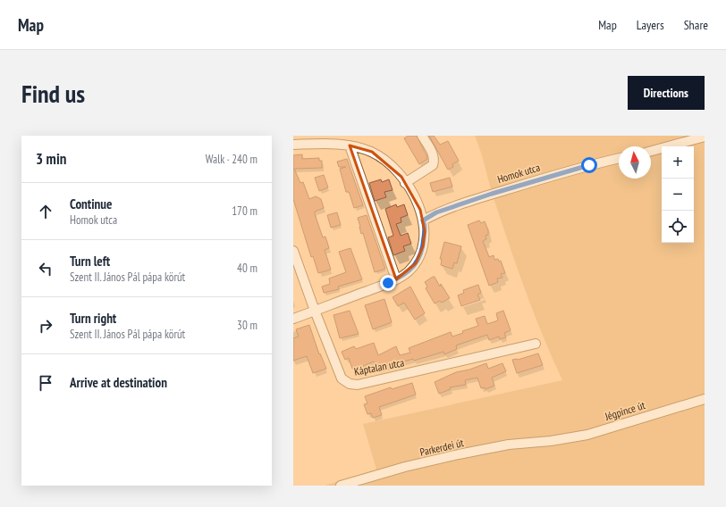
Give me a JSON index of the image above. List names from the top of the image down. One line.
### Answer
{"streets":{"street":["Homok utca","Káptalan utca","Jégpince út","Parkerdei út"]},"crossings":[["Jégpince út","Parkerdei út"]],"north":"top","page":{"header":"Map","nav":["Map","Layers","Share"],"buttons":"Directions","title":"Find us","heading":["3 min","Walk · 240 m"],"map_buttons":["+","−"],"list":[["Continue","Homok utca","170 m"],["Turn left","Szent II. János Pál pápa körút","40 m"],["Turn right","Szent II. János Pál pápa körút","30 m"],"Arrive at destination"]}}
